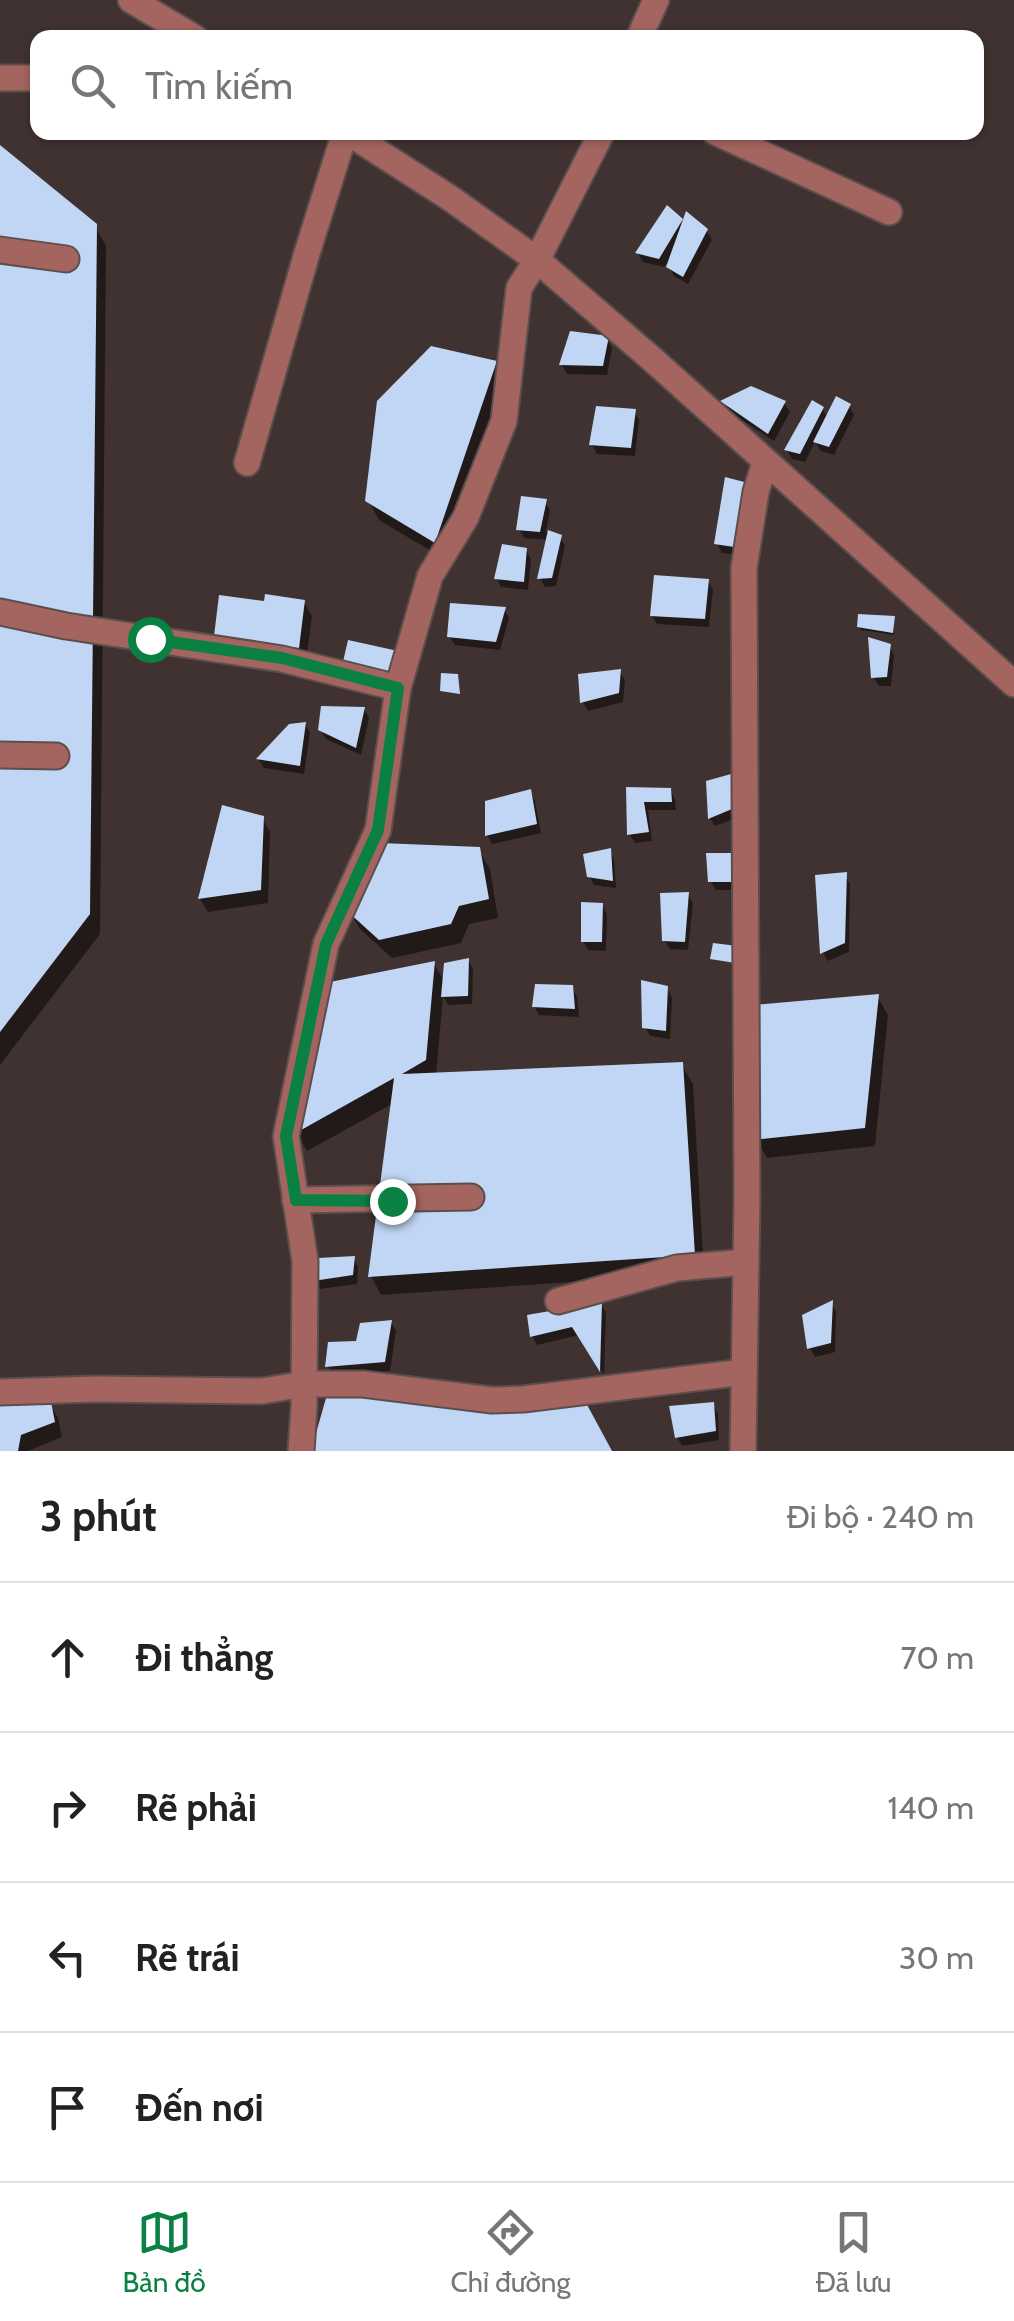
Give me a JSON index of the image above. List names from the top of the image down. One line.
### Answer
{"page":{"search":"Tìm kiếm","heading":["3 phút","Đi bộ · 240 m"],"list":[["Đi thẳng","70 m"],["Rẽ phải","140 m"],["Rẽ trái","30 m"],"Đến nơi"],"nav":["Bản đồ","Chỉ đường","Đã lưu"]}}
